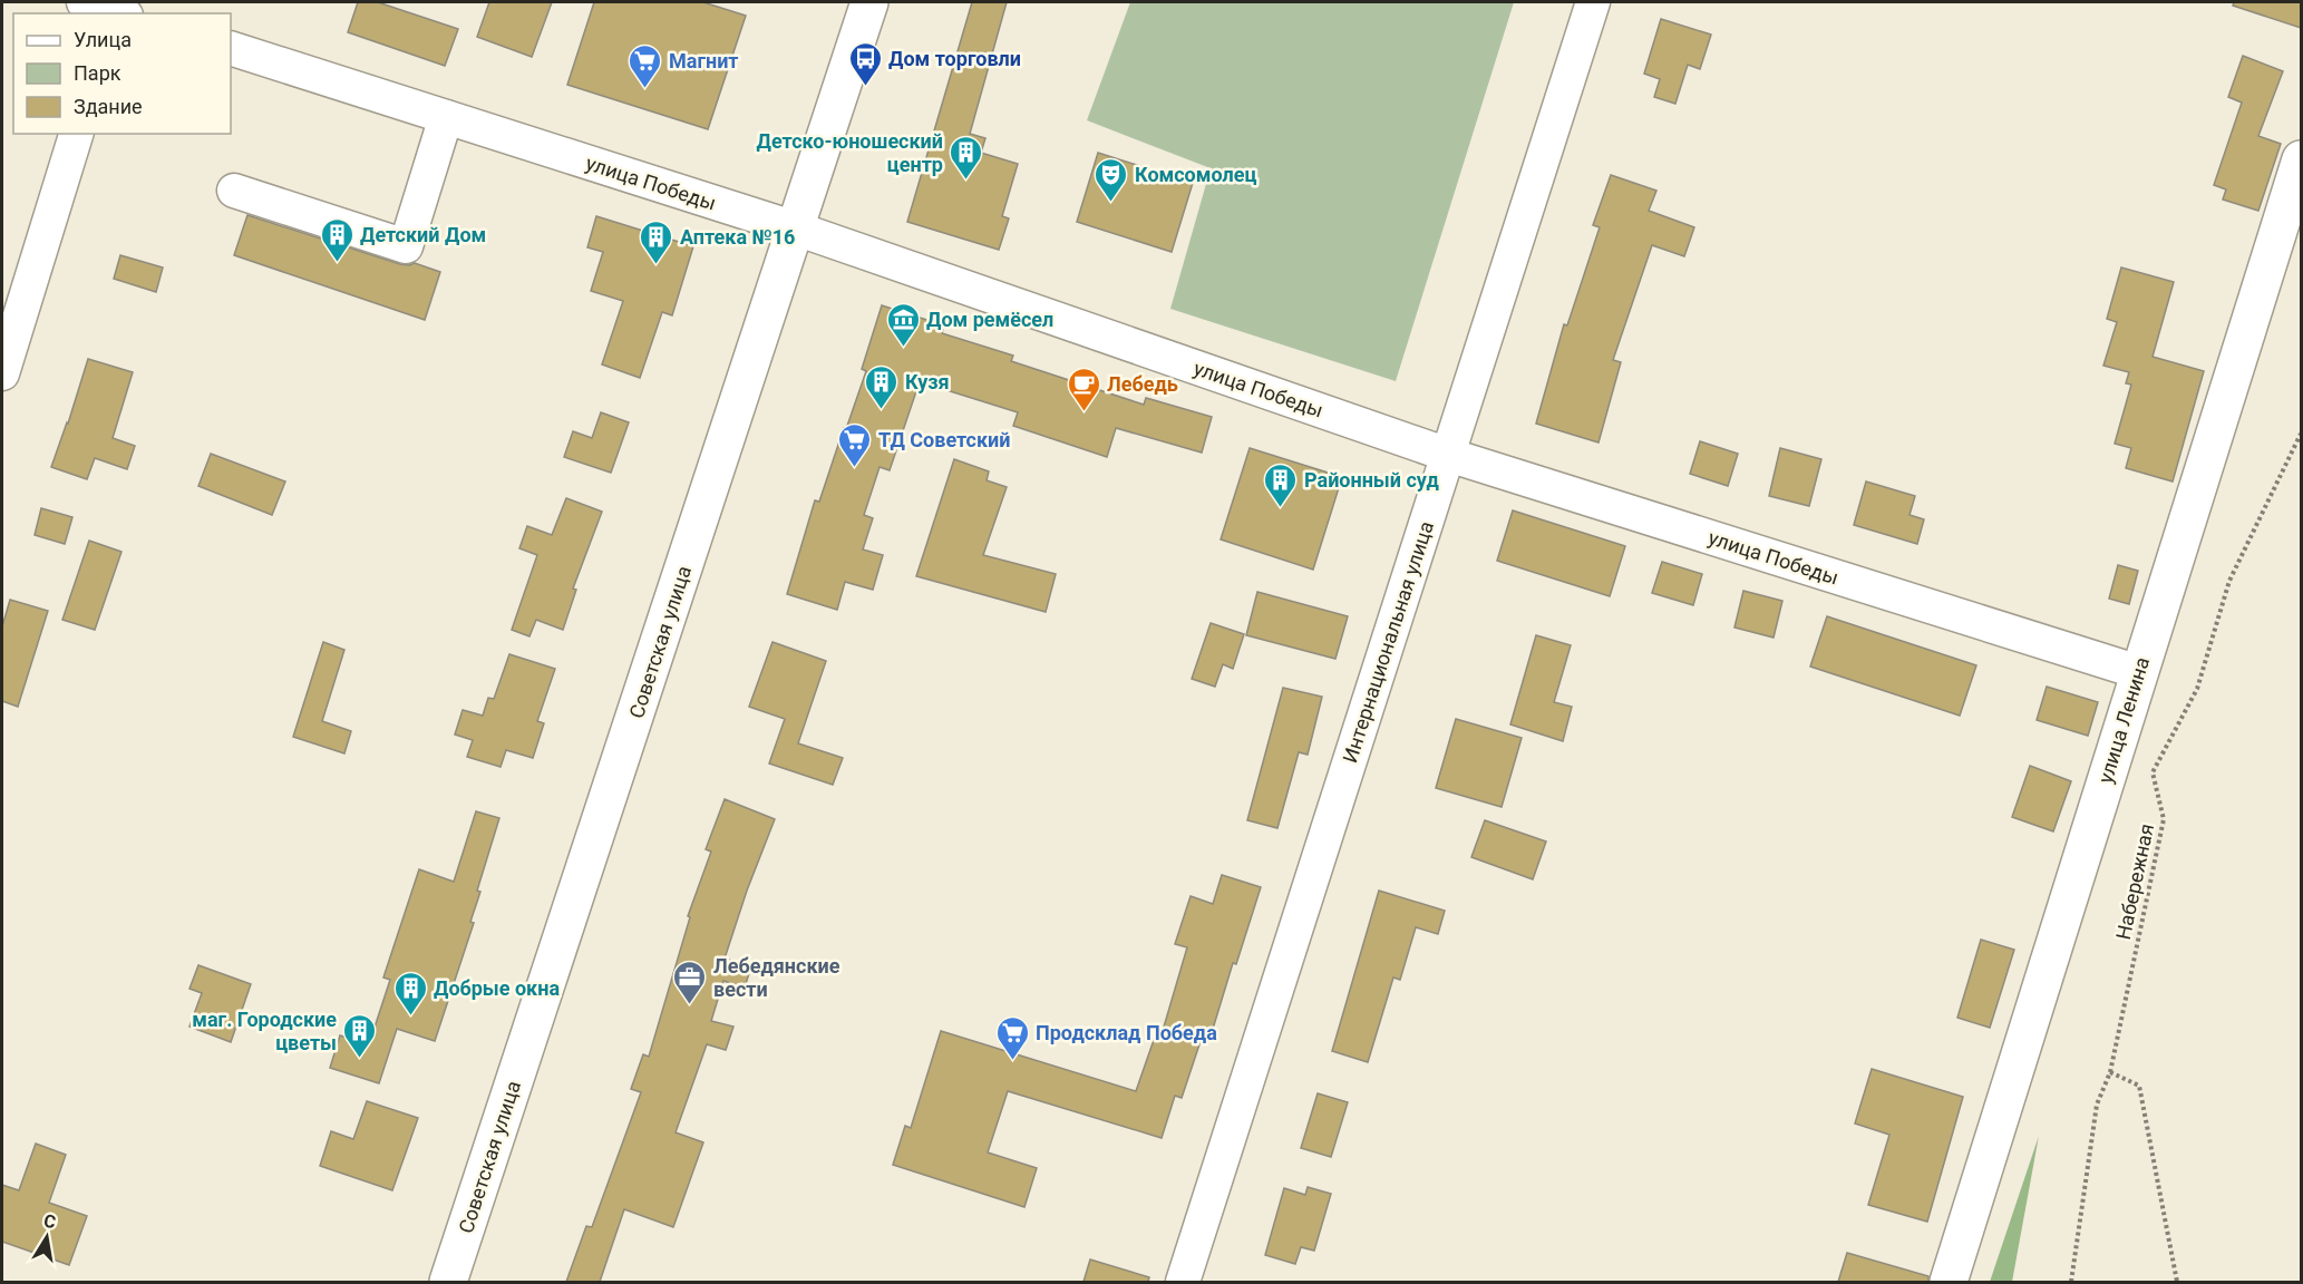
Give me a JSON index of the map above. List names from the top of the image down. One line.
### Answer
{"streets":{"main road":["Советская улица","улица Ленина"],"street":["улица Победы","Интернациональная улица"],"path":["Набережная"]},"crossings":[["улица Победы","Советская улица"],["улица Победы","Интернациональная улица"],["улица Победы","улица Ленина"]],"places":{"bus stop":["Дом торговли"],"supermarket":["Магнит","ТД Советский","Продсклад Победа"],"building":["Детско-юношеский центр","Детский Дом","Аптека №16","Кузя","Районный суд","Добрые окна","маг. Городские цветы"],"theatre":["Комсомолец"],"museum":["Дом ремёсел"],"cafe":["Лебедь"],"office":["Лебедянские вести"]},"legend":["Улица","Парк","Здание"],"north":"top"}
